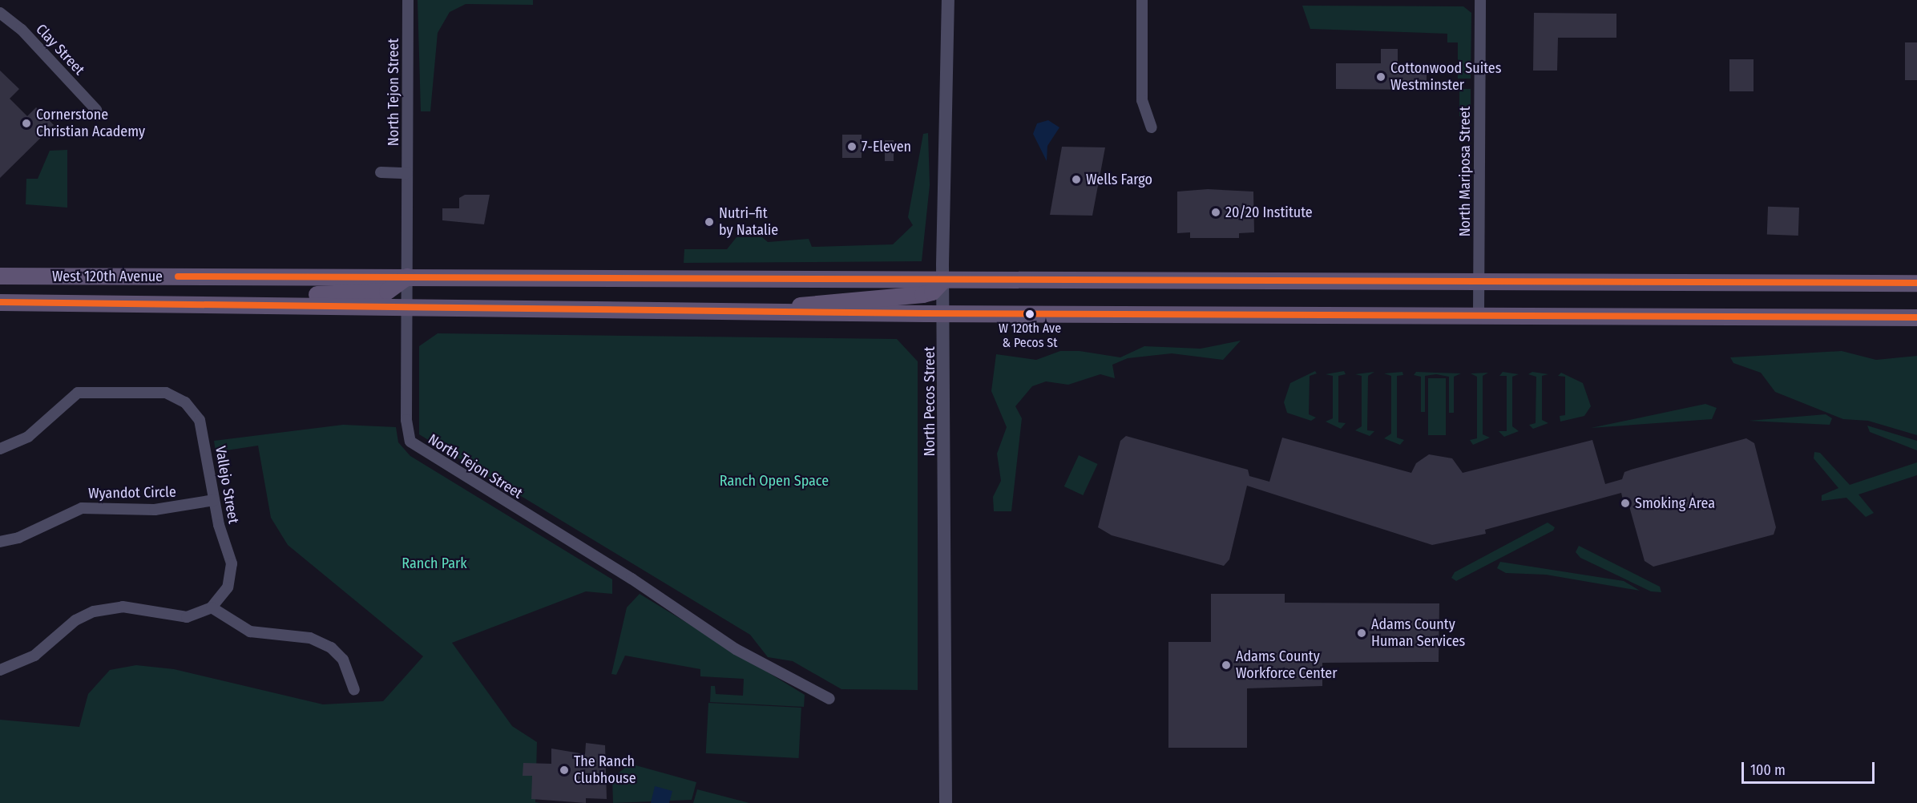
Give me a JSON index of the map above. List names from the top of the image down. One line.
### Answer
{"streets":{"main road":["West 120th Avenue"],"street":["Clay Street","North Tejon Street","North Mariposa Street","North Pecos Street","Vallejo Street","Wyandot Circle"]},"crossings":[["North Tejon Street","West 120th Avenue"],["North Mariposa Street","West 120th Avenue"],["West 120th Avenue","North Pecos Street"],["Vallejo Street","Wyandot Circle"]],"parks":["Ranch Open Space","Ranch Park"],"places":["Cottonwood Suites Westminster","Cornerstone Christian Academy","7-Eleven","Wells Fargo","20/20 Institute","Nutri–fit by Natalie","W 120th Ave & Pecos St","Smoking Area","Adams County Human Services","Adams County Workforce Center","The Ranch Clubhouse"],"scale_bar":"100 m"}
